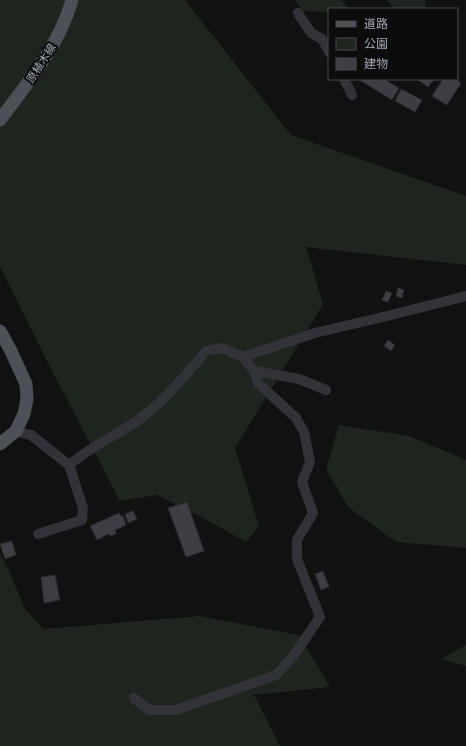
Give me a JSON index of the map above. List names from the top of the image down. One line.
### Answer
{"streets":{"main road":["原植木線"]},"legend":["道路","公園","建物"]}
